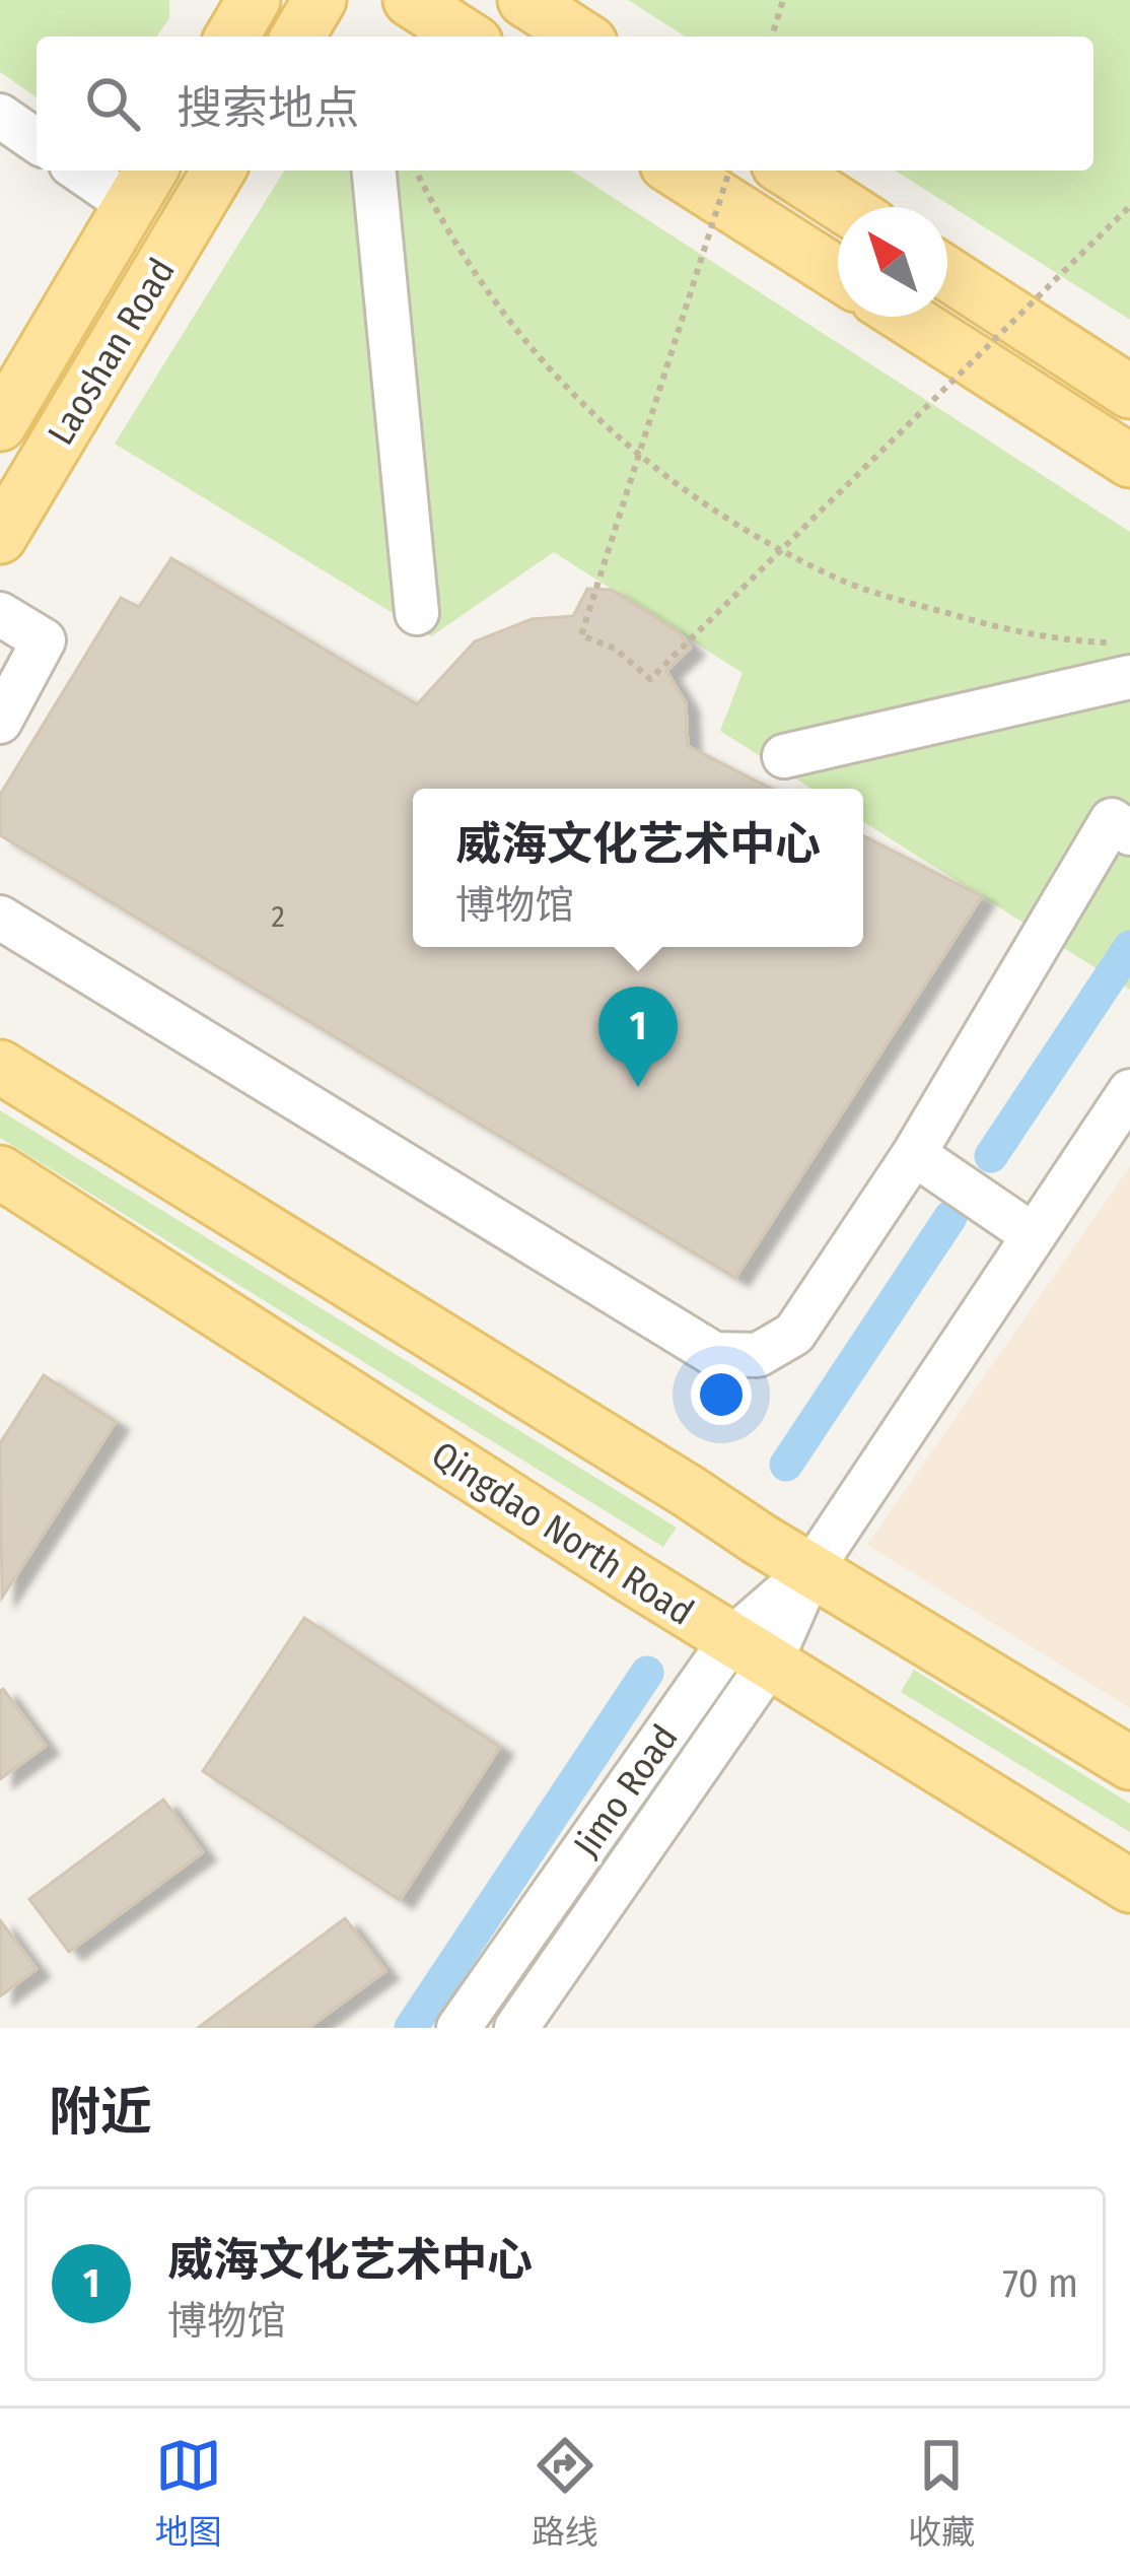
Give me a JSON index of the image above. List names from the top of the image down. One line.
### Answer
{"streets":{"main road":["Laoshan Road","Qingdao North Road"],"street":["Jimo Road"]},"crossings":[["Qingdao North Road","Jimo Road"]],"house_numbers":["2"],"north":"top left","page":{"search":"搜索地点","popup":["威海文化艺术中心","博物馆"],"pins":"1","heading":"附近","list":[{"mark":"1","name":"威海文化艺术中心","note":"博物馆","value":"70 m"}],"nav":["地图","路线","收藏"]}}
